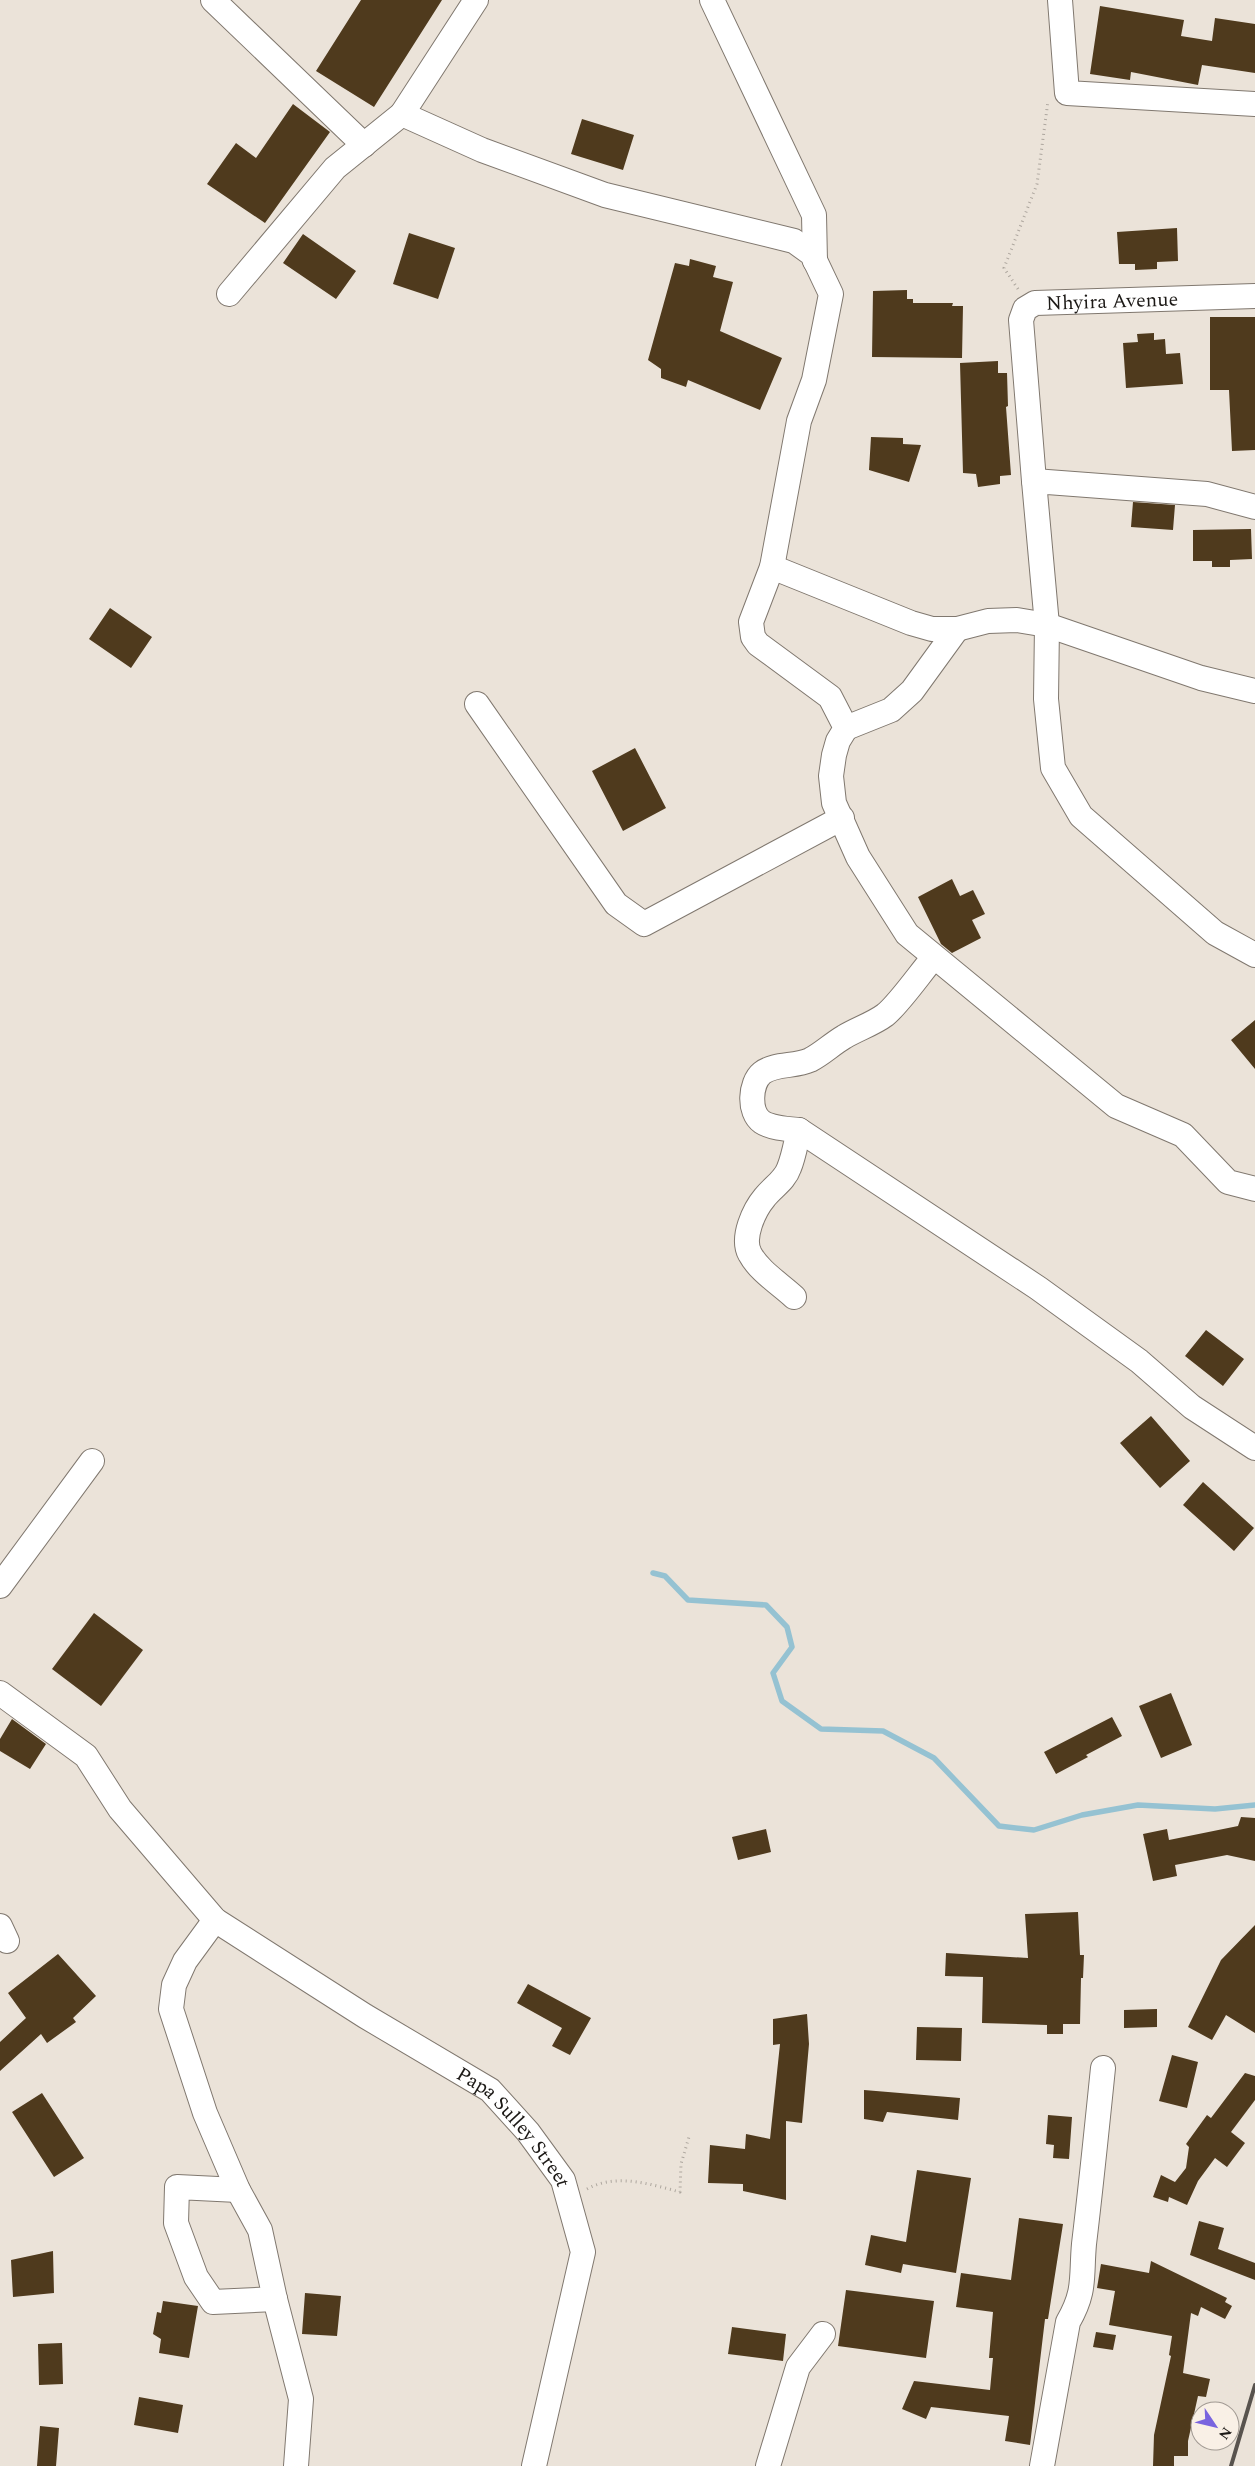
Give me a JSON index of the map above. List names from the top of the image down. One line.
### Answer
{"streets":{"street":["Nhyira Avenue","Papa Sulley Street"]},"north":"bottom right"}
